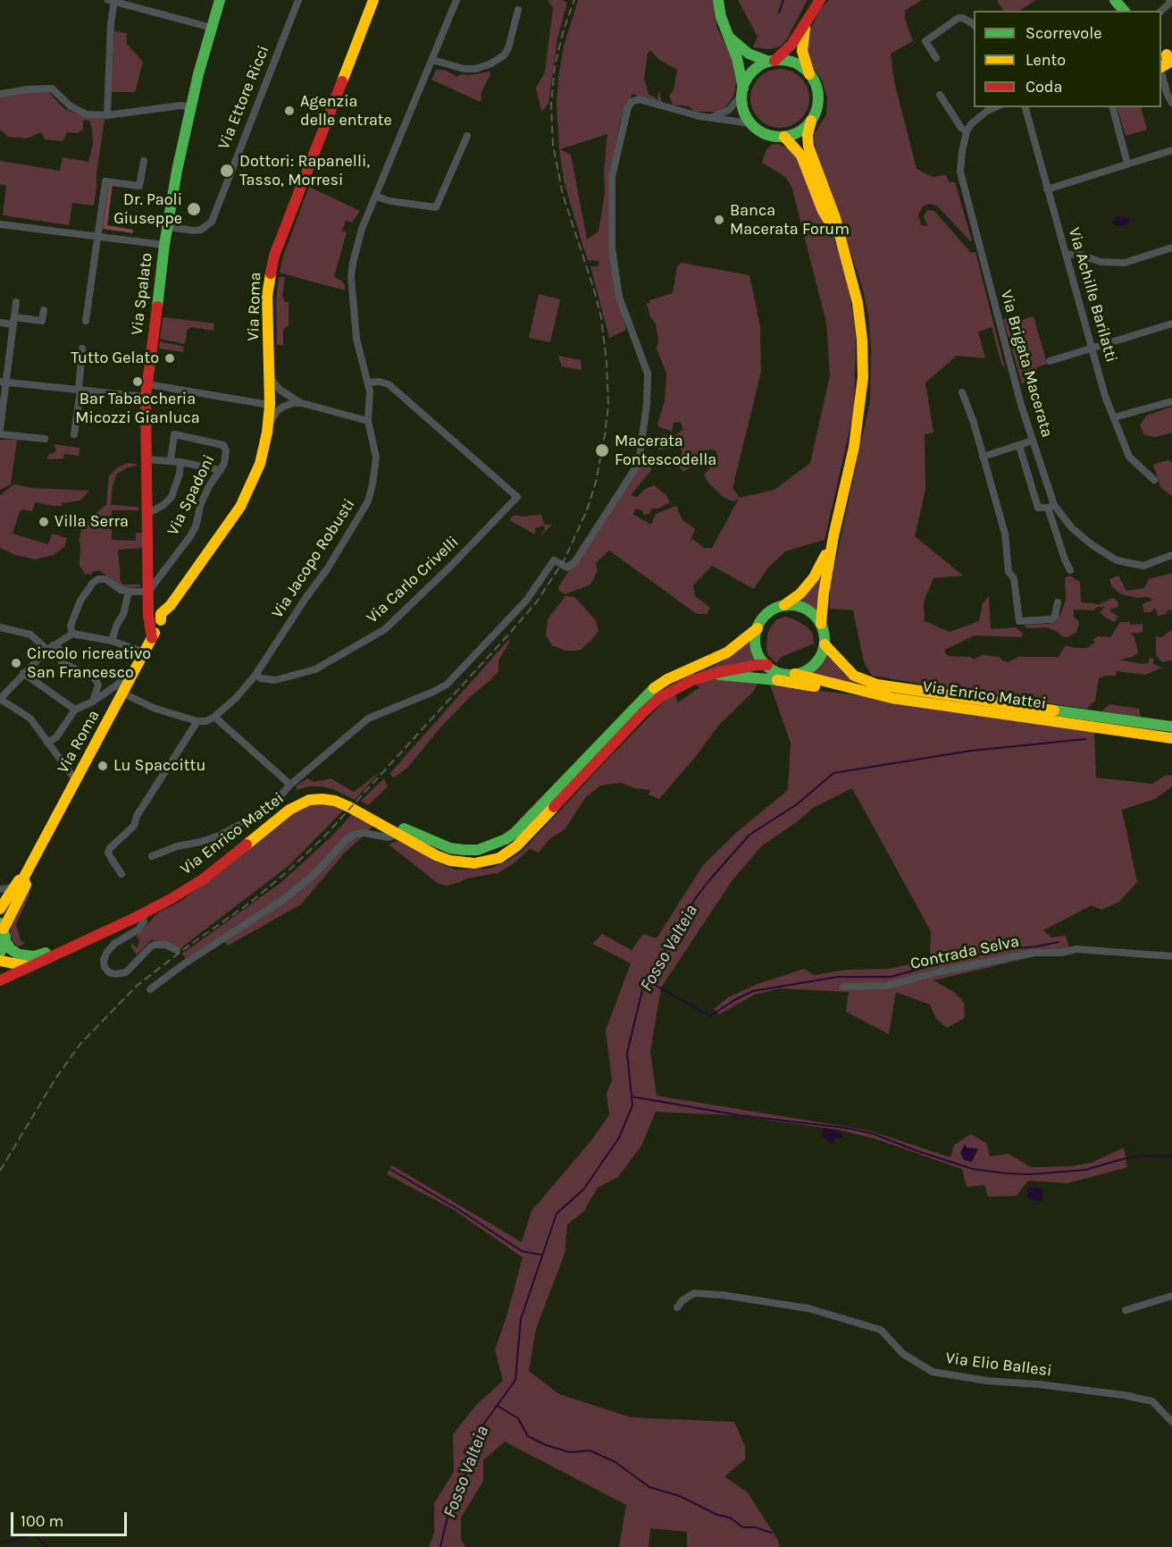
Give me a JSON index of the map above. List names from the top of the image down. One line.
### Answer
{"streets":{"main road":["Via Spalato","Via Roma","Via Enrico Mattei"],"street":["Via Ettore Ricci","Via Achille Barilatti","Via Brigata Macerata","Via Spadoni","Via Jacopo Robusti","Via Carlo Crivelli","Contrada Selva","Via Elio Ballesi"]},"crossings":[["Via Ettore Ricci","Via Spalato"],["Via Spalato","Via Roma"],["Via Spalato","Via Spadoni"],["Via Roma","Via Enrico Mattei"],["Via Jacopo Robusti","Via Carlo Crivelli"]],"water":["Fosso Valteia"],"places":["Agenzia delle entrate","Dottori: Rapanelli, Tasso, Morresi","Dr. Paoli Giuseppe","Banca Macerata Forum","Tutto Gelato","Bar Tabaccheria Micozzi Gianluca","Macerata Fontescodella","Villa Serra","Circolo ricreativo San Francesco","Lu Spaccittu"],"legend":["Scorrevole","Lento","Coda"],"scale_bar":"100 m"}
